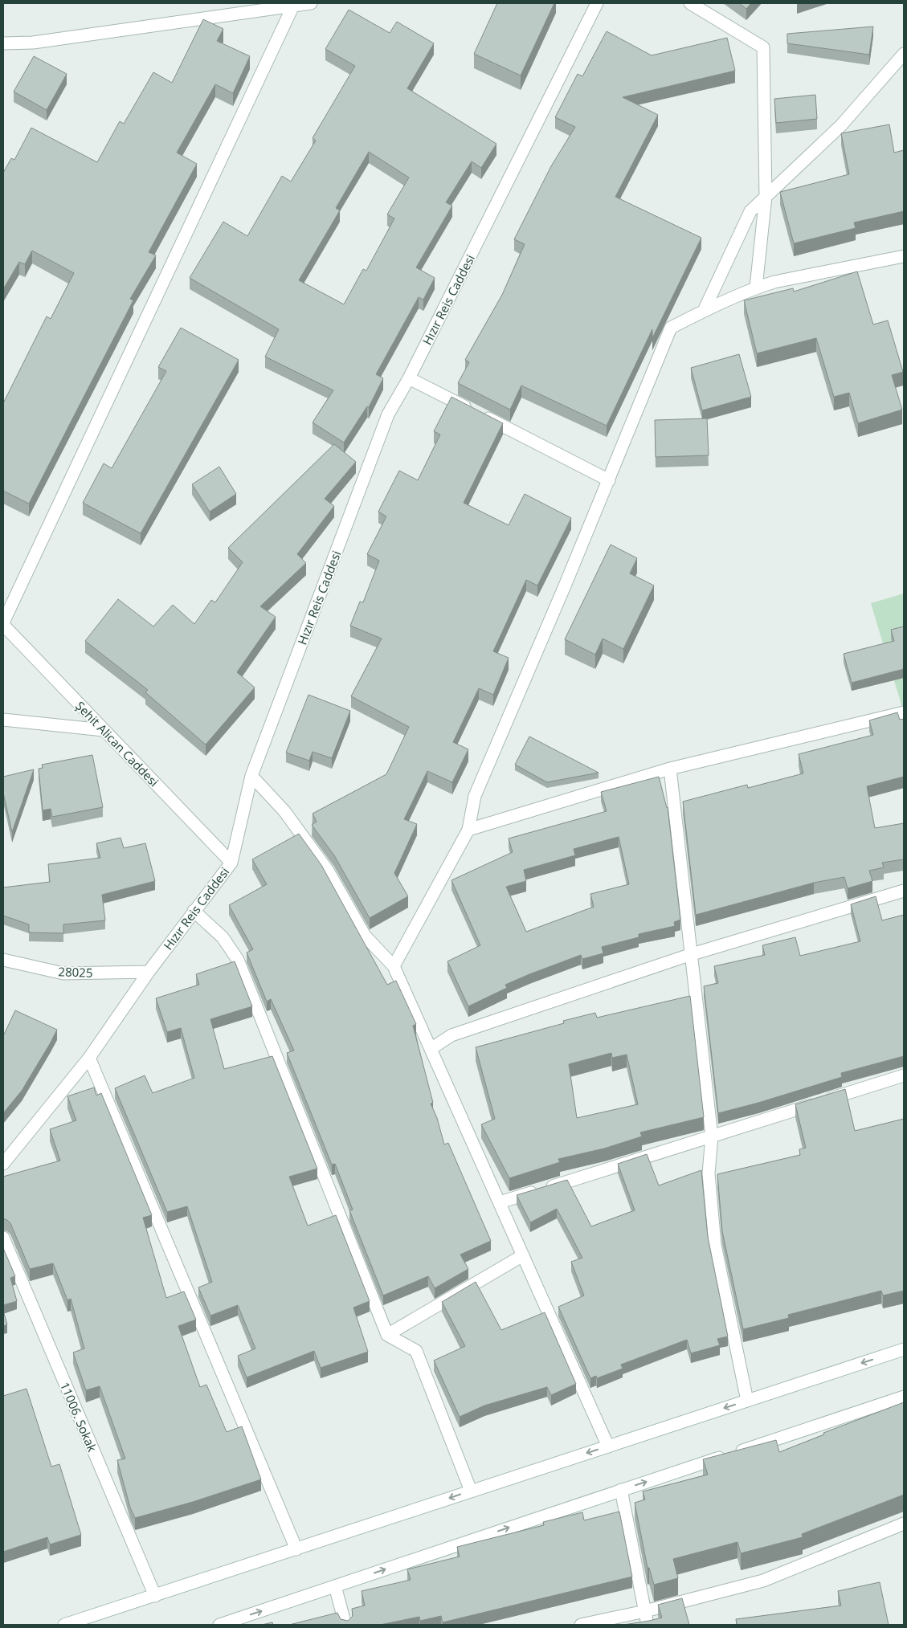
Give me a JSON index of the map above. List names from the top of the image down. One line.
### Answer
{"streets":{"street":["Hızır Reis Caddesi","Şehit Alican Caddesi","28025","11006. Sokak"]},"crossings":[["Hızır Reis Caddesi","Şehit Alican Caddesi"],["Hızır Reis Caddesi","28025"]]}
